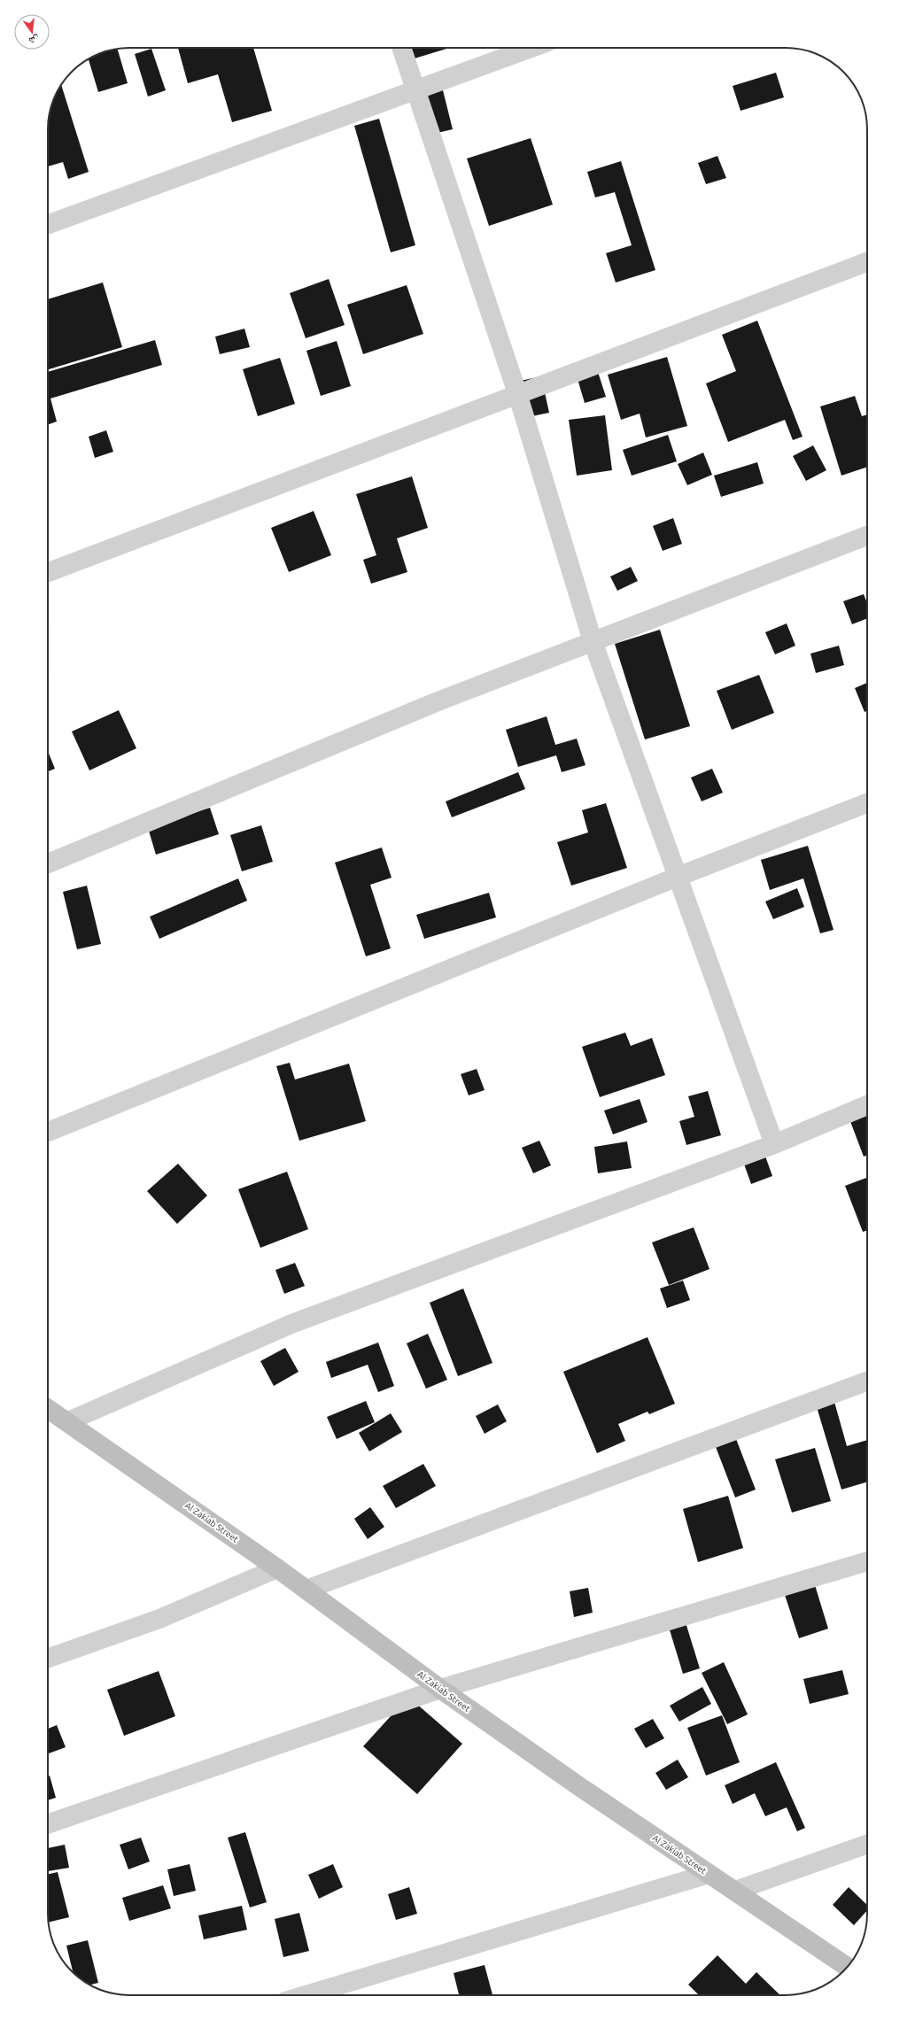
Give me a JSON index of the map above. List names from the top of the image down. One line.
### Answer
{"streets":{"street":["Al Zakiab Street"]},"north":"bottom"}
